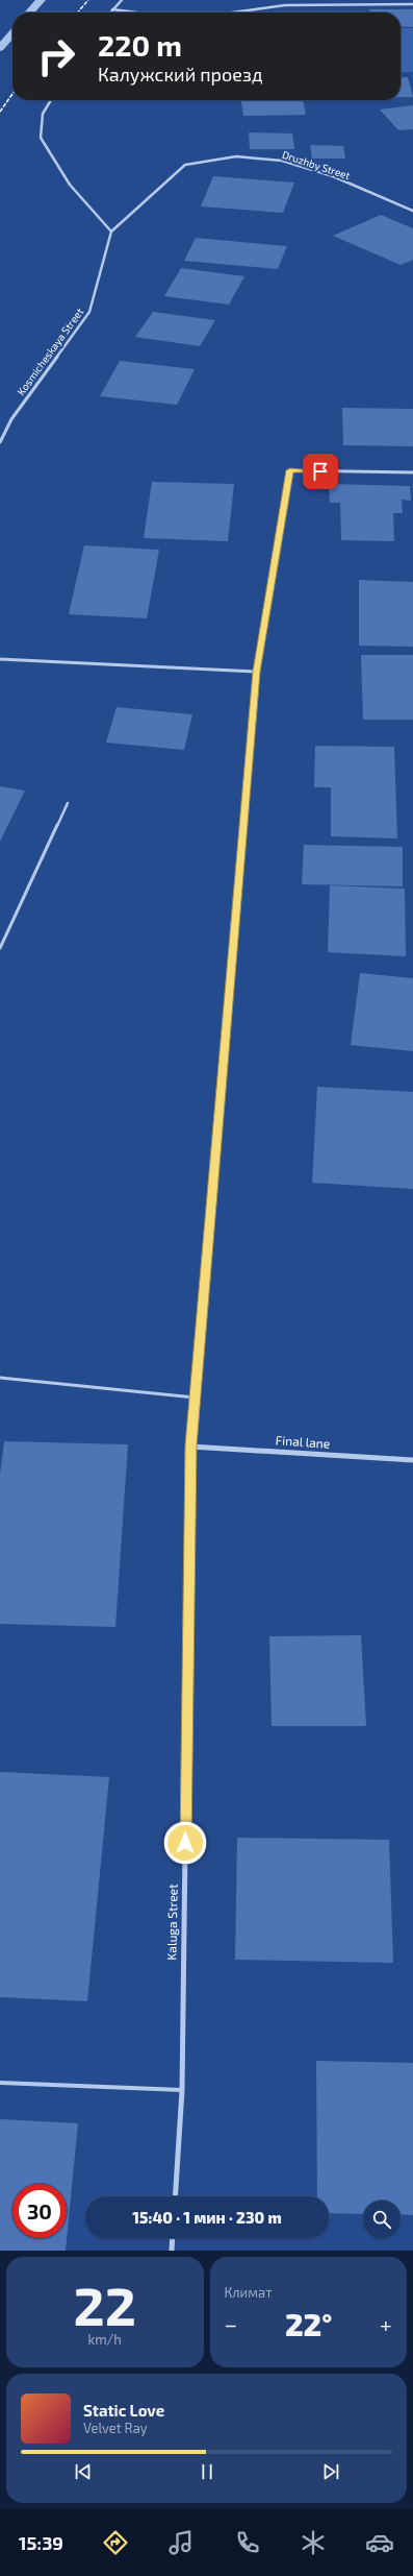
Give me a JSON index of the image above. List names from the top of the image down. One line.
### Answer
{"streets":{"street":["Druzhby Street","Kosmicheskaya Street","Final lane","Kaluga Street"]},"crossings":[["Druzhby Street","Kosmicheskaya Street"],["Final lane","Kaluga Street"]],"page":{"turn":["220 m","Калужский проезд"],"limit":"30","trip":"15:40 · 1 мин · 230 m","tile":[["22","km/h"],"Климат"],"heat":["−","22°","+"],"song":["Static Love","Velvet Ray"],"tabs":"15:39"}}
